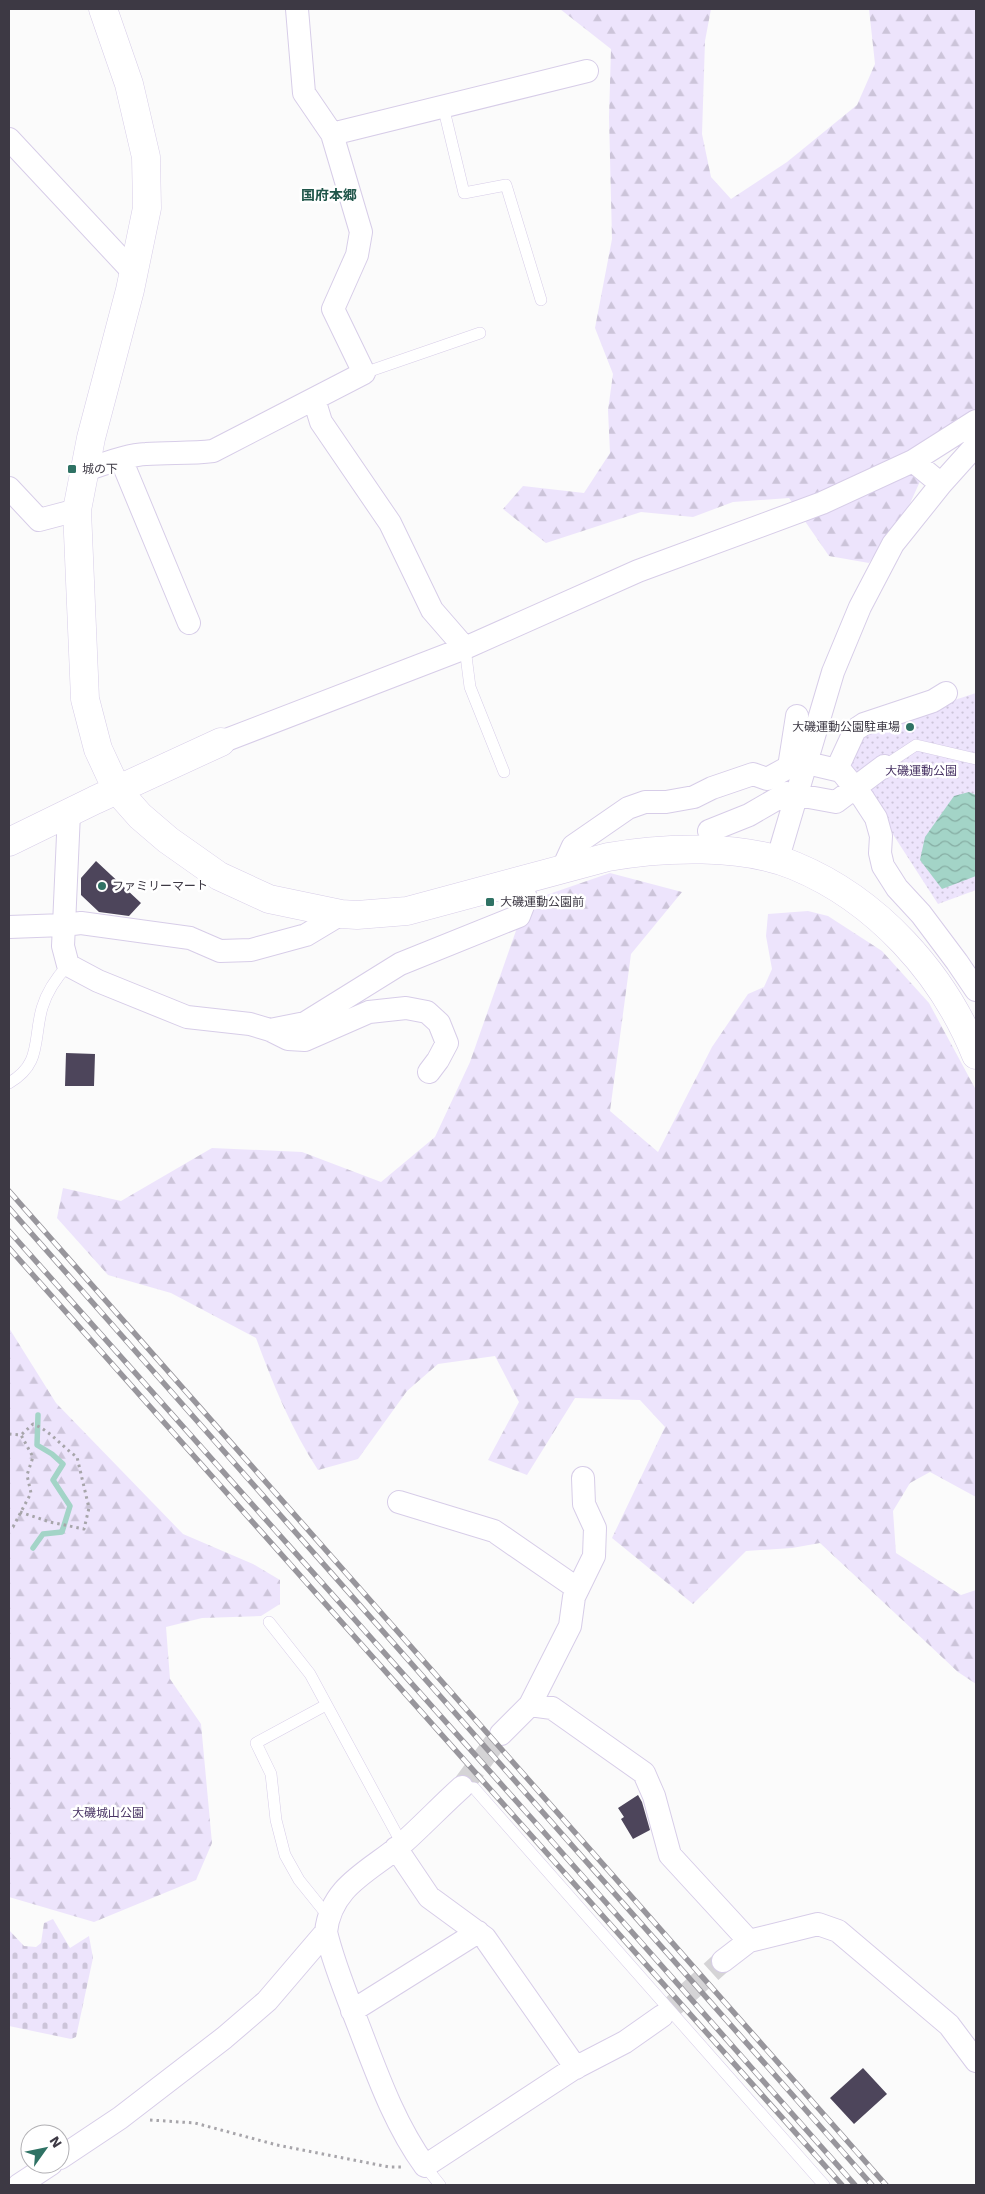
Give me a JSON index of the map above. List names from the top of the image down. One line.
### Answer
{"districts":["国府本郷"],"parks":["大磯運動公園","大磯城山公園"],"places":{"transit":["城の下","大磯運動公園前"],"other":["大磯運動公園駐車場","ファミリーマート"]},"north":"top right"}
